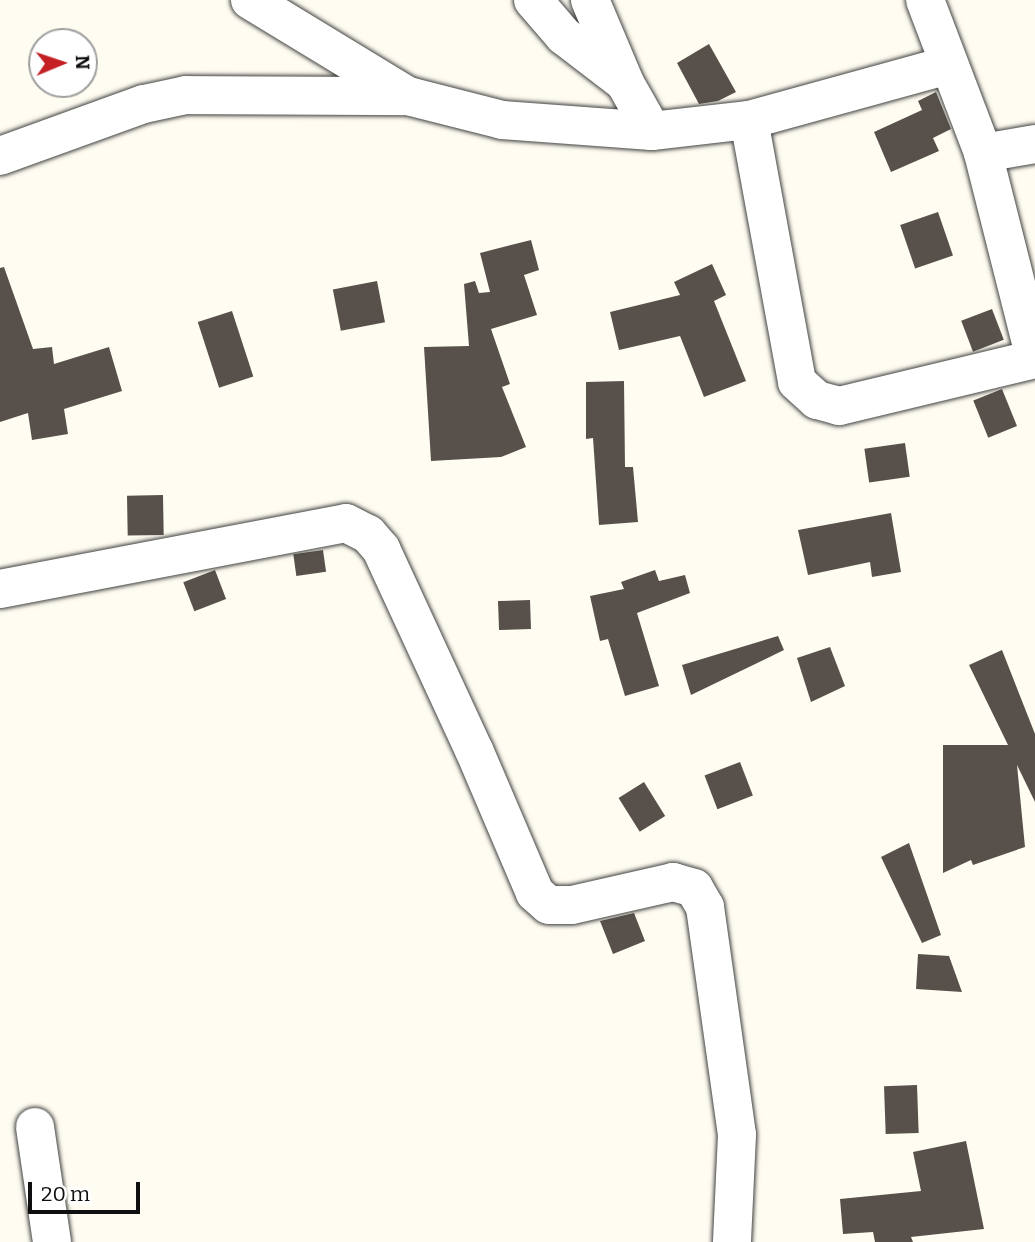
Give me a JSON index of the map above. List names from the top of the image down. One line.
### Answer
{"scale_bar":"20 m","north":"right"}
